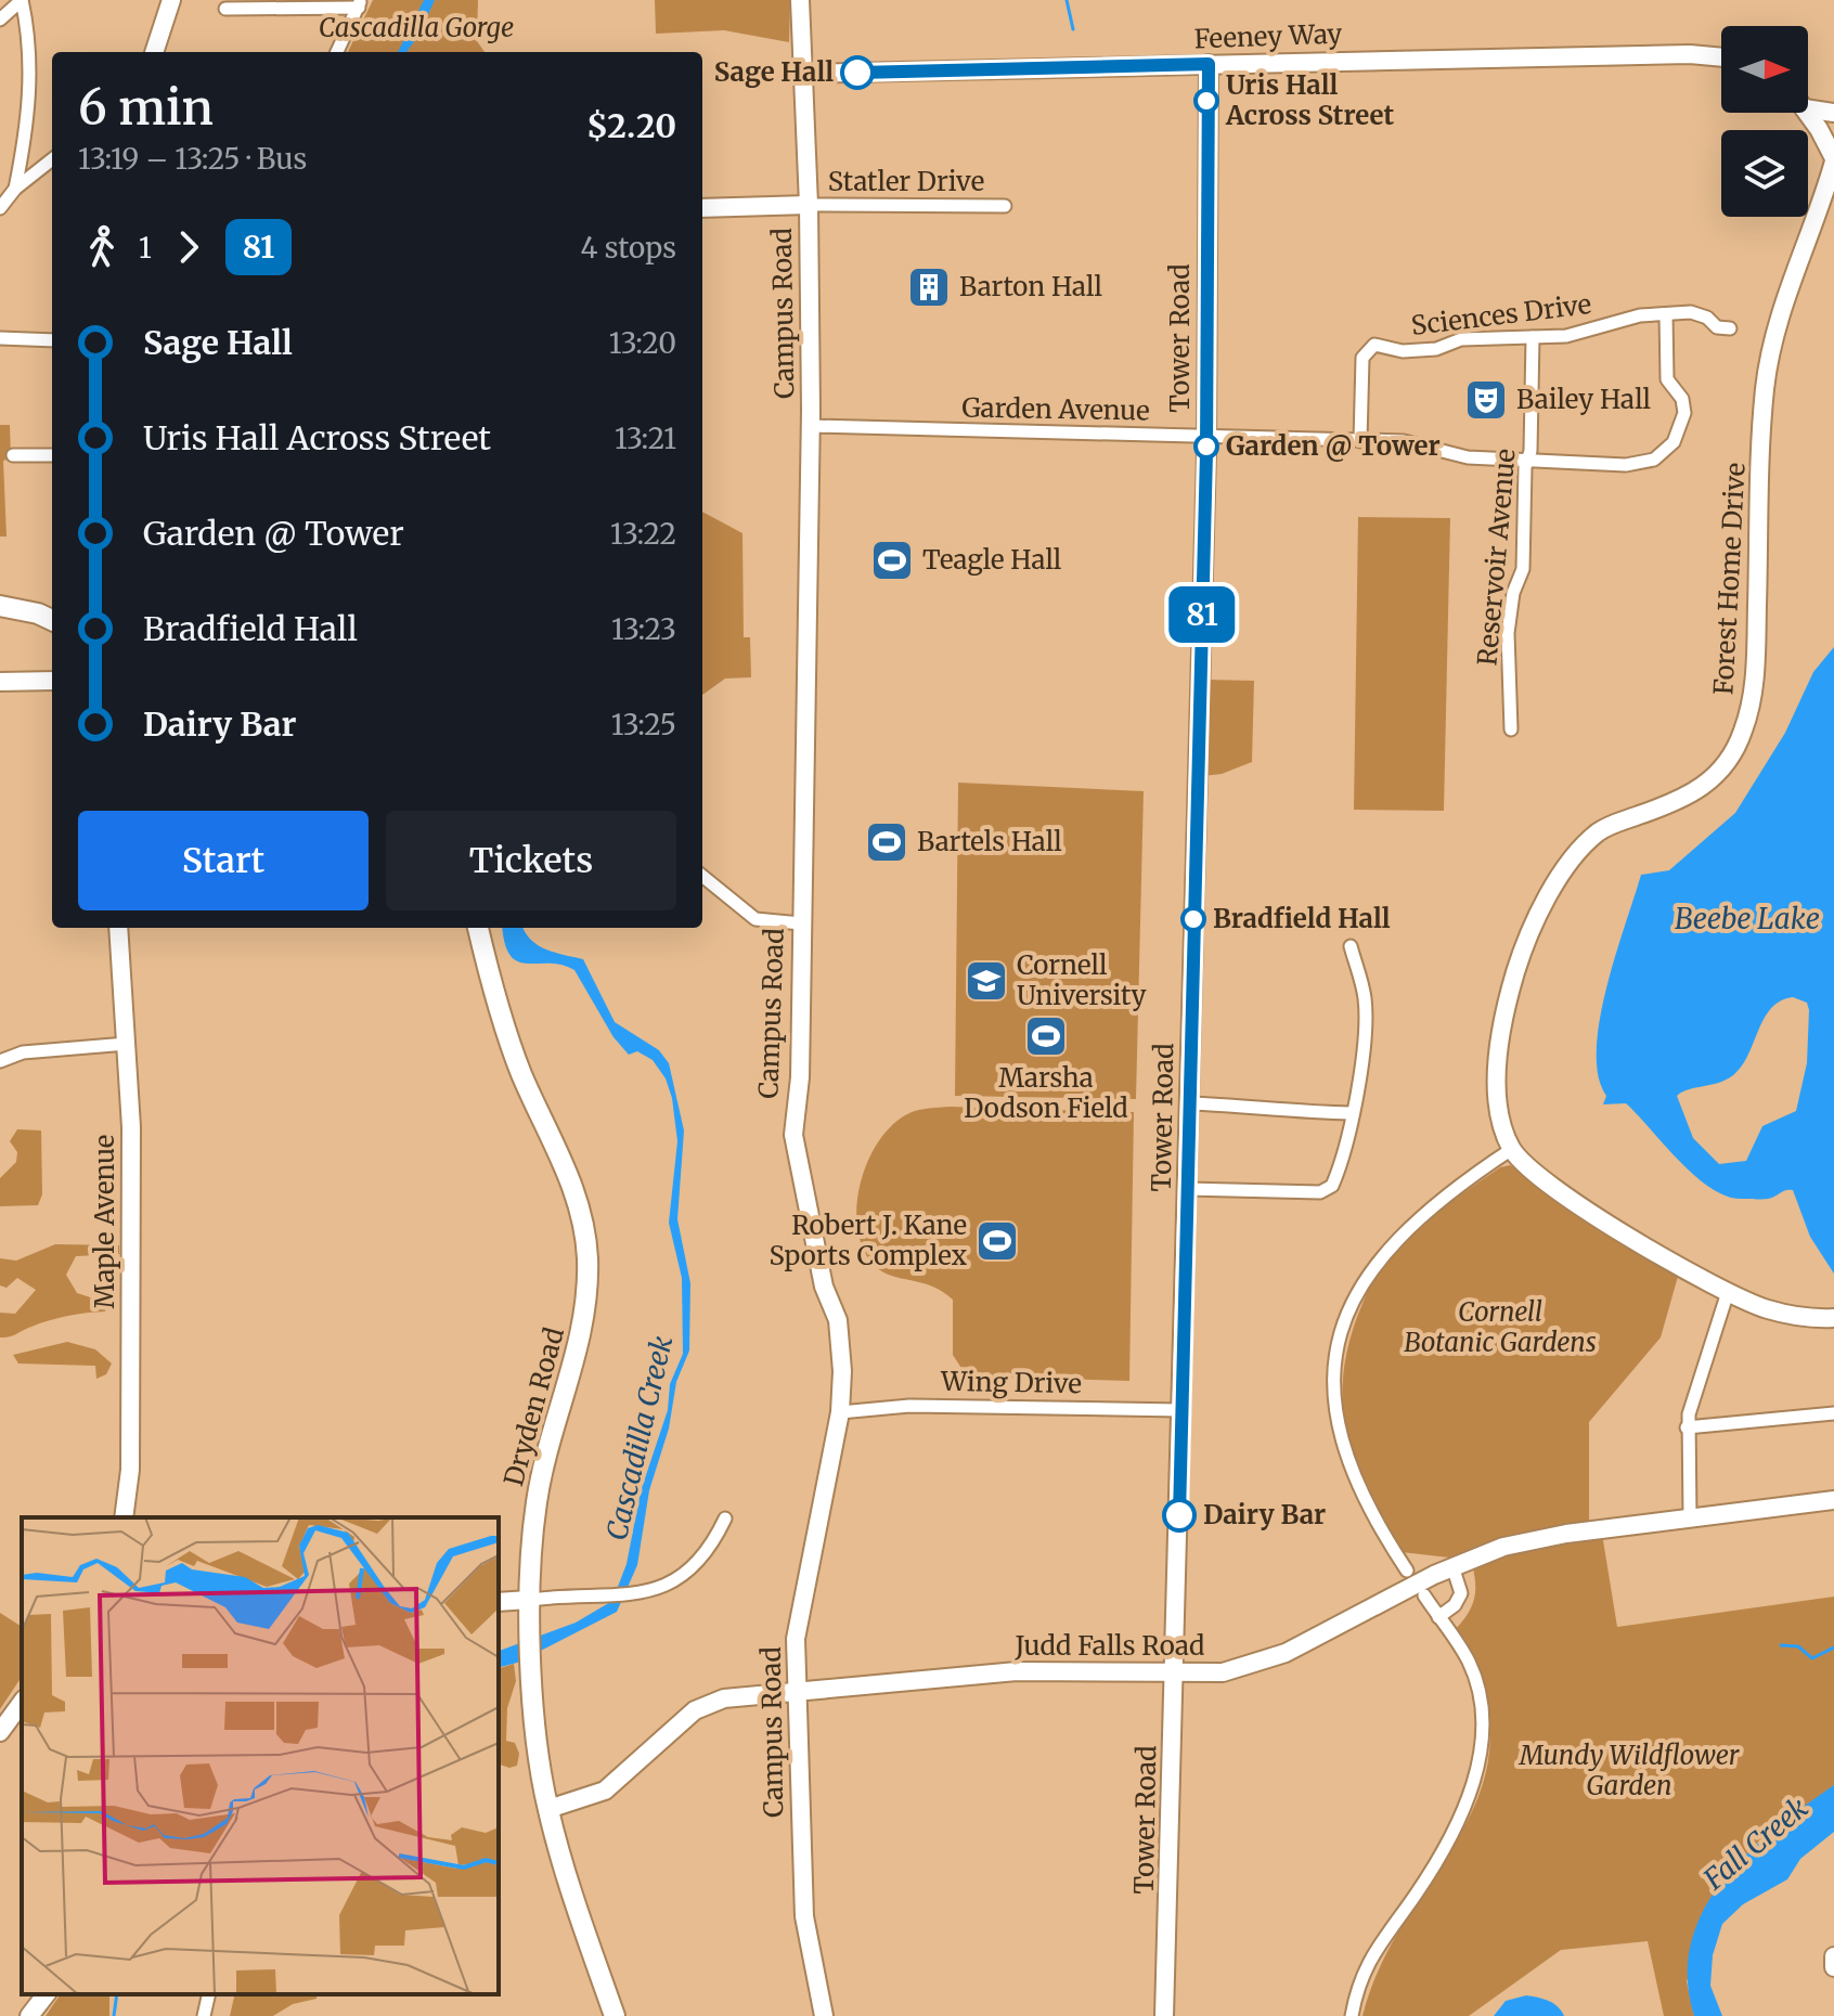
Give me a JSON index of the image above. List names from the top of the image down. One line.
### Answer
{"streets":{"main road":["Dryden Road"],"street":["Feeney Way","Statler Drive","Campus Road","Sciences Drive","Tower Road","Garden Avenue","Reservoir Avenue","Forest Home Drive","Maple Avenue","Wing Drive","Judd Falls Road"]},"crossings":[["Feeney Way","Campus Road"],["Feeney Way","Tower Road"],["Statler Drive","Campus Road"],["Campus Road","Garden Avenue"],["Campus Road","Wing Drive"],["Campus Road","Judd Falls Road"],["Sciences Drive","Garden Avenue"],["Sciences Drive","Reservoir Avenue"],["Tower Road","Garden Avenue"],["Tower Road","Wing Drive"],["Tower Road","Judd Falls Road"],["Garden Avenue","Reservoir Avenue"],["Dryden Road","Judd Falls Road"]],"water":["Beebe Lake","Cascadilla Creek","Fall Creek"],"parks":["Cascadilla Gorge","Cornell Botanic Gardens","Mundy Wildflower Garden"],"places":{"other":["Sage Hall","Uris Hall Across Street","Garden @ Tower","Bradfield Hall","Dairy Bar"],"building":["Barton Hall"],"theatre":["Bailey Hall"],"sports":["Teagle Hall","Bartels Hall","Marsha Dodson Field","Robert J. Kane Sports Complex"],"school or university":["Cornell University"]},"lines":["bus line 81"],"north":"right","page":{"on_map":"81","heading":["6 min","13:19 – 13:25 · Bus","$2.20"],"legs":["1","81","4 stops"],"list":[{"name":"Sage Hall","value":"13:20"},{"name":"Uris Hall Across Street","value":"13:21"},{"name":"Garden @ Tower","value":"13:22"},{"name":"Bradfield Hall","value":"13:23"},{"name":"Dairy Bar","value":"13:25"}],"buttons":["Start","Tickets"]}}
